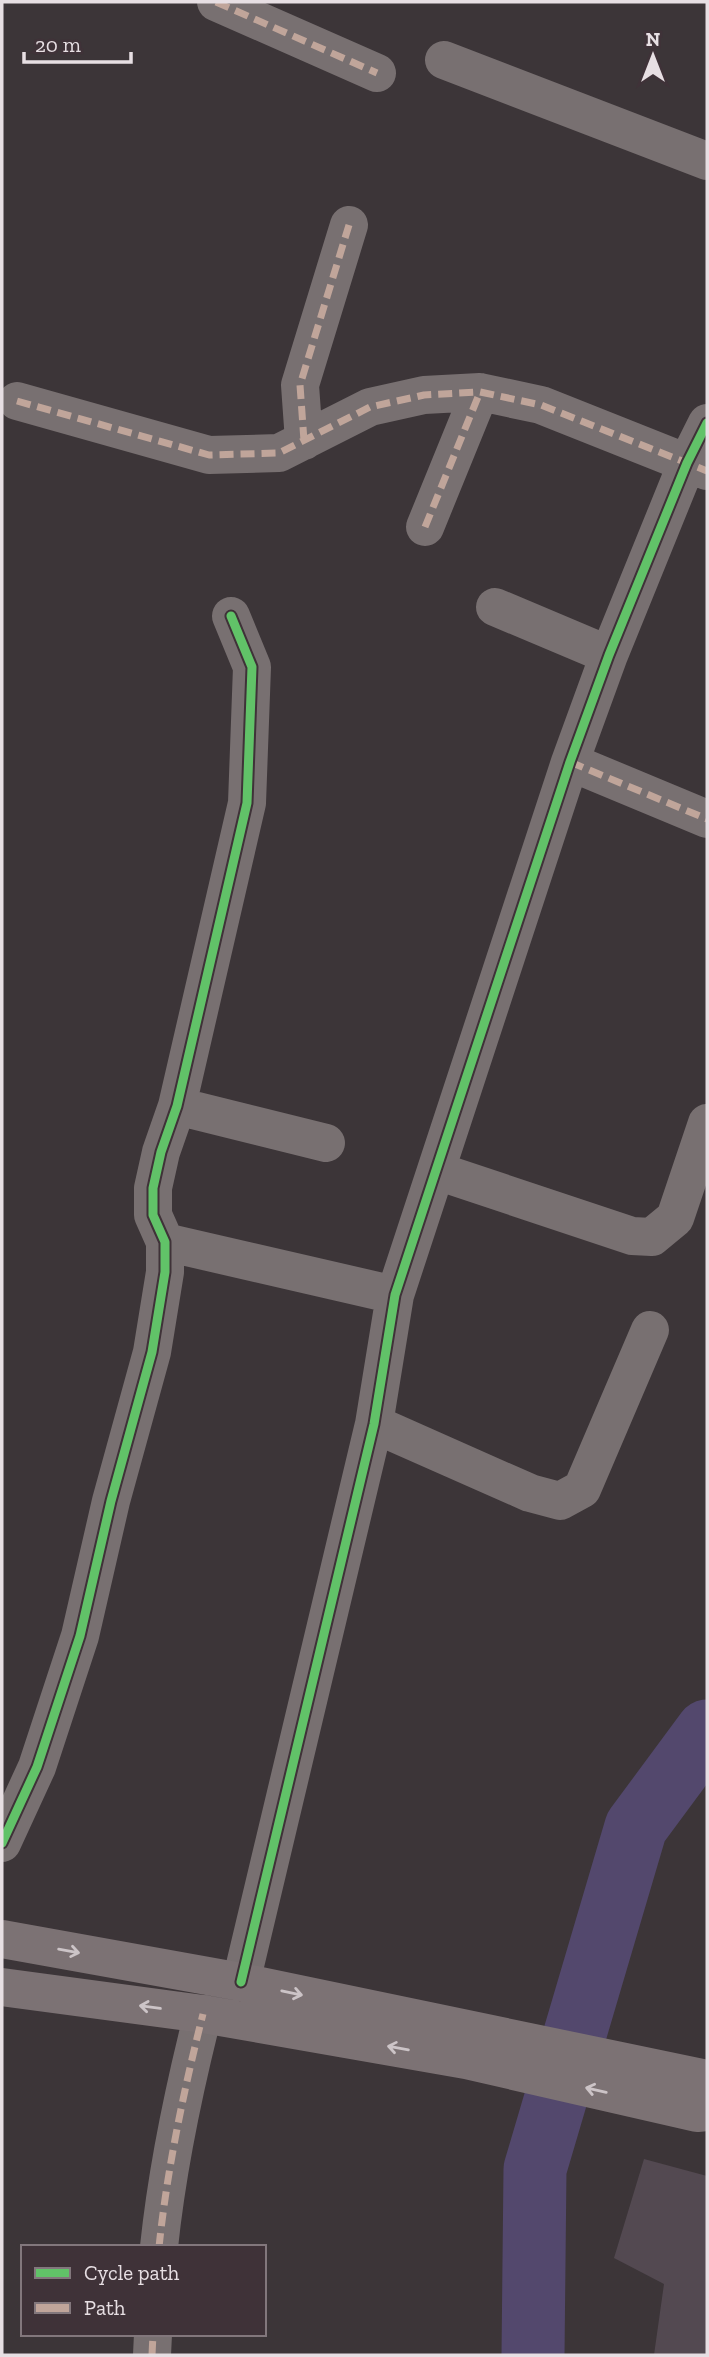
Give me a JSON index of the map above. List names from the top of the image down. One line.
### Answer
{"legend":["Cycle path","Path"],"scale_bar":"20 m","north":"top"}
